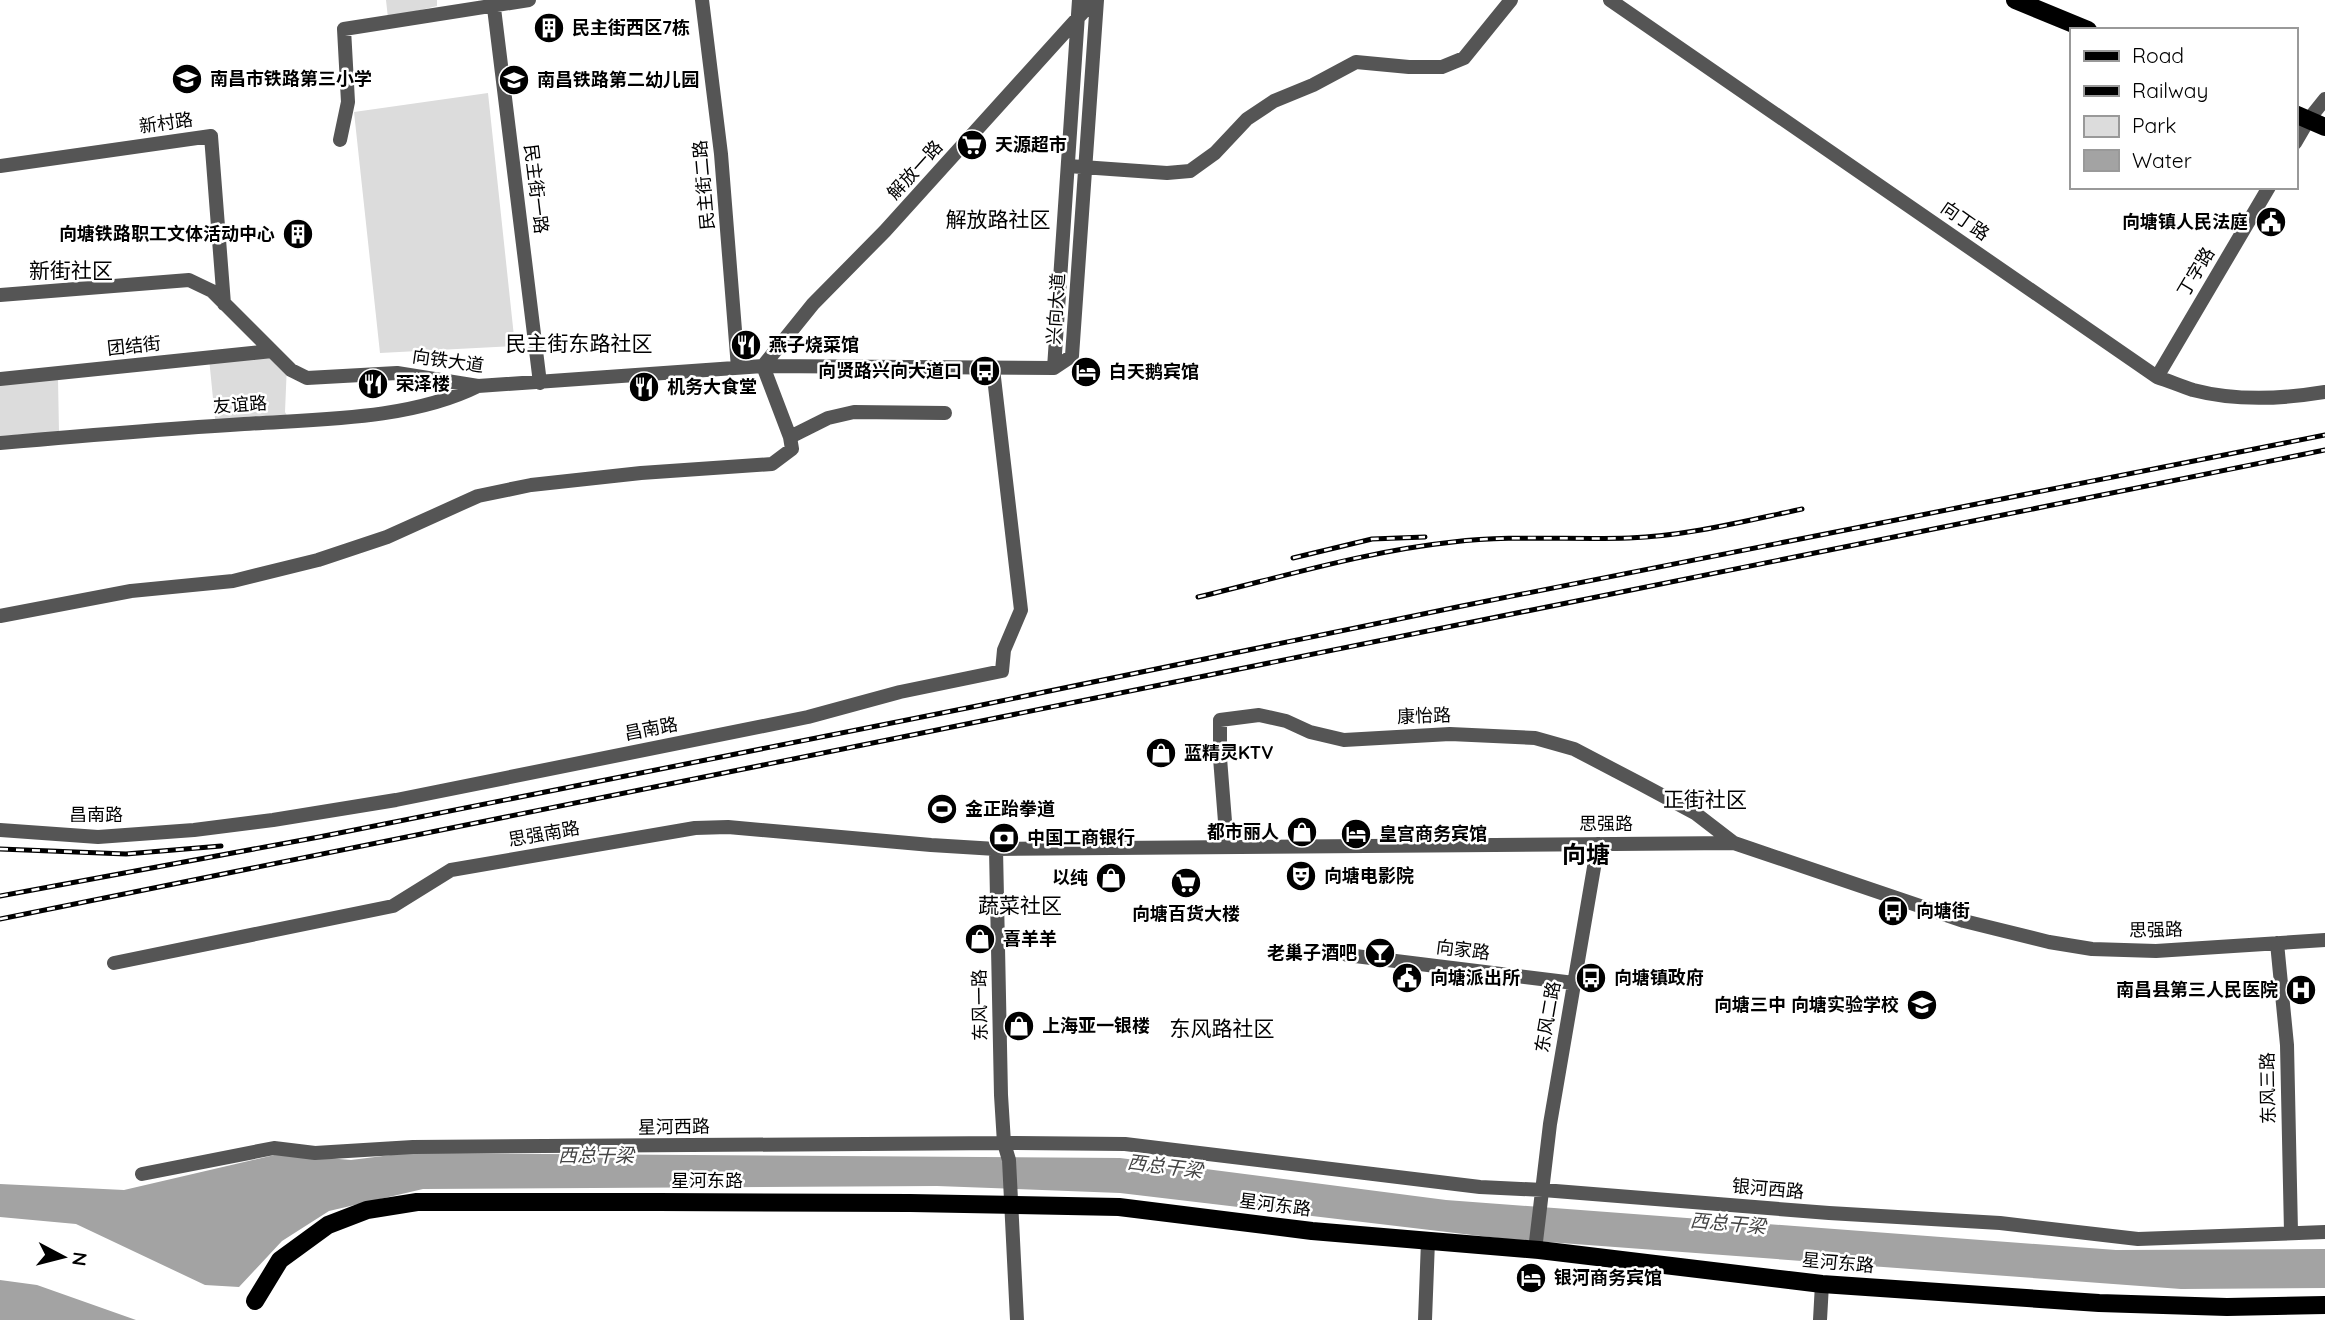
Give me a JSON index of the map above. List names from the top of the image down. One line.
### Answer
{"streets":{"main road":["星河东路"],"street":["新村路","解放一路","民主街二路","民主街一路","向丁路","丁字路","兴向大道","团结街","向铁大道","友谊路","康怡路","昌南路","思强路","思强南路","向家路","东风一路","东风二路","东风三路","星河西路","银河西路"]},"crossings":[["新村路","向铁大道"],["解放一路","兴向大道"],["解放一路","向铁大道"],["民主街二路","向铁大道"],["民主街一路","向铁大道"],["向丁路","丁字路"],["兴向大道","向铁大道"],["团结街","向铁大道"],["向铁大道","友谊路"],["向铁大道","昌南路"],["康怡路","思强路"],["思强路","思强南路"],["思强路","东风一路"],["思强路","东风二路"],["思强路","东风三路"],["思强南路","东风一路"],["向家路","东风二路"],["东风一路","星河西路"],["东风一路","星河东路"],["东风二路","星河东路"],["东风二路","银河西路"],["东风三路","银河西路"],["星河西路","银河西路"]],"districts":["解放路社区","新街社区","民主街东路社区","正街社区","向塘","蔬菜社区","东风路社区"],"water":["西总干梁"],"places":{"building":["民主街西区7栋","向塘铁路职工文体活动中心"],"school or university":["南昌市铁路第三小学","南昌铁路第二幼儿园","向塘三中 向塘实验学校"],"supermarket":["天源超市","向塘百货大楼"],"public building":["向塘镇人民法庭","向塘派出所"],"restaurant":["燕子烧菜馆","荣泽楼","机务大食堂"],"bus stop":["向贤路兴向大道口","向塘街","向塘镇政府"],"hotel":["白天鹅宾馆","皇宫商务宾馆","银河商务宾馆"],"shop":["蓝精灵KTV","都市丽人","以纯","喜羊羊","上海亚一银楼"],"sports":["金正跆拳道"],"bank":["中国工商银行"],"theatre":["向塘电影院"],"bar":["老巢子酒吧"],"hospital":["南昌县第三人民医院"]},"legend":["Road","Railway","Park","Water"],"north":"right"}
